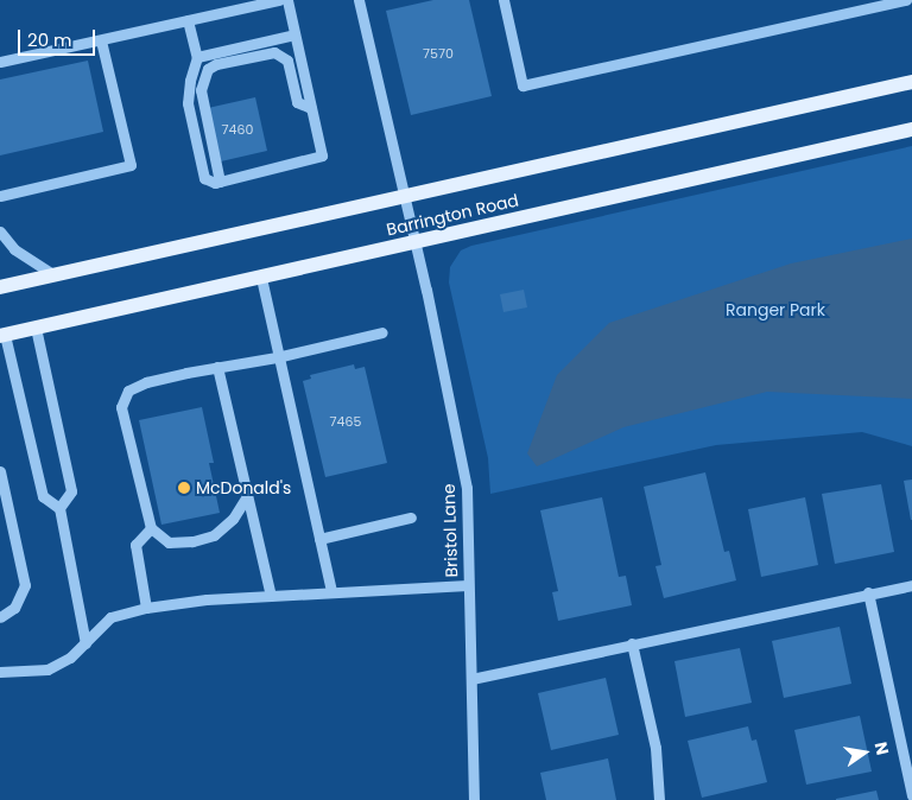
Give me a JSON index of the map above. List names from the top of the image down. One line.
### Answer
{"streets":{"main road":["Barrington Road"],"street":["Bristol Lane"]},"crossings":[["Barrington Road","Bristol Lane"]],"parks":["Ranger Park"],"places":["McDonald's"],"house_numbers":["7570","7460","7465"],"scale_bar":"20 m","north":"right"}
